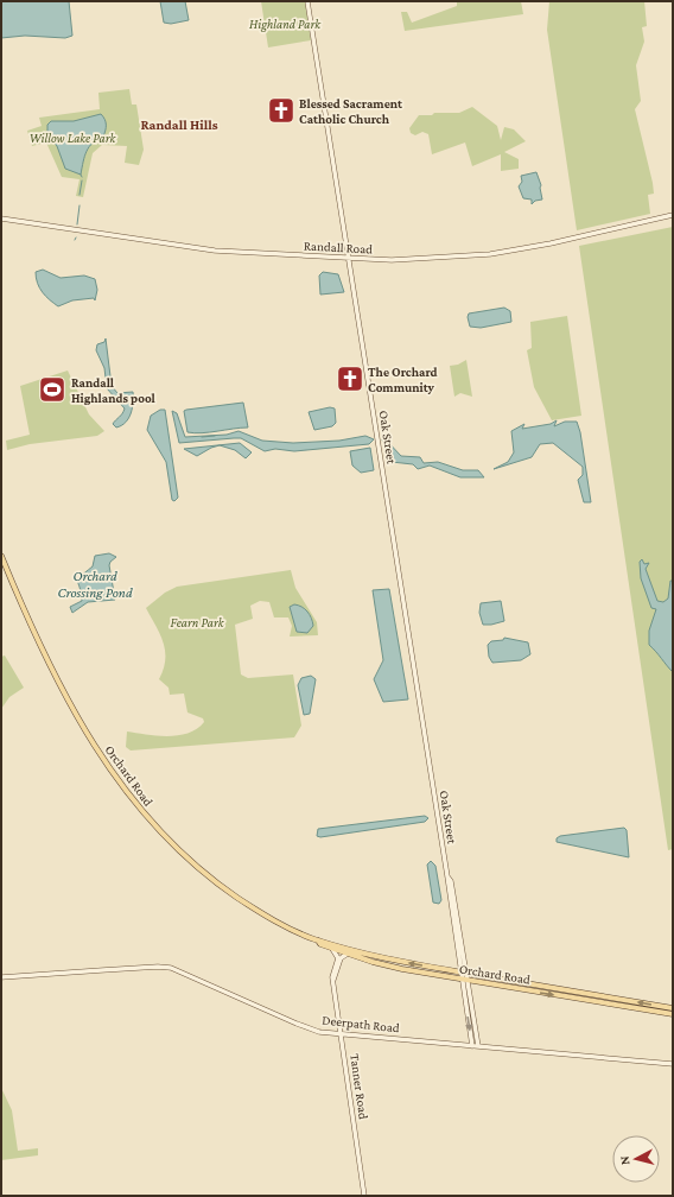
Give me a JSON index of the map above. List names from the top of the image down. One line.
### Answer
{"streets":{"main road":["Orchard Road"],"street":["Randall Road","Oak Street","Deerpath Road","Tanner Road"]},"crossings":[["Randall Road","Oak Street"],["Oak Street","Orchard Road"],["Oak Street","Deerpath Road"],["Orchard Road","Tanner Road"],["Deerpath Road","Tanner Road"]],"districts":["Randall Hills"],"water":["Orchard Crossing Pond"],"parks":["Highland Park","Willow Lake Park","Fearn Park"],"places":{"church":["Blessed Sacrament Catholic Church","The Orchard Community"],"sports":["Randall Highlands pool"]},"north":"left"}
